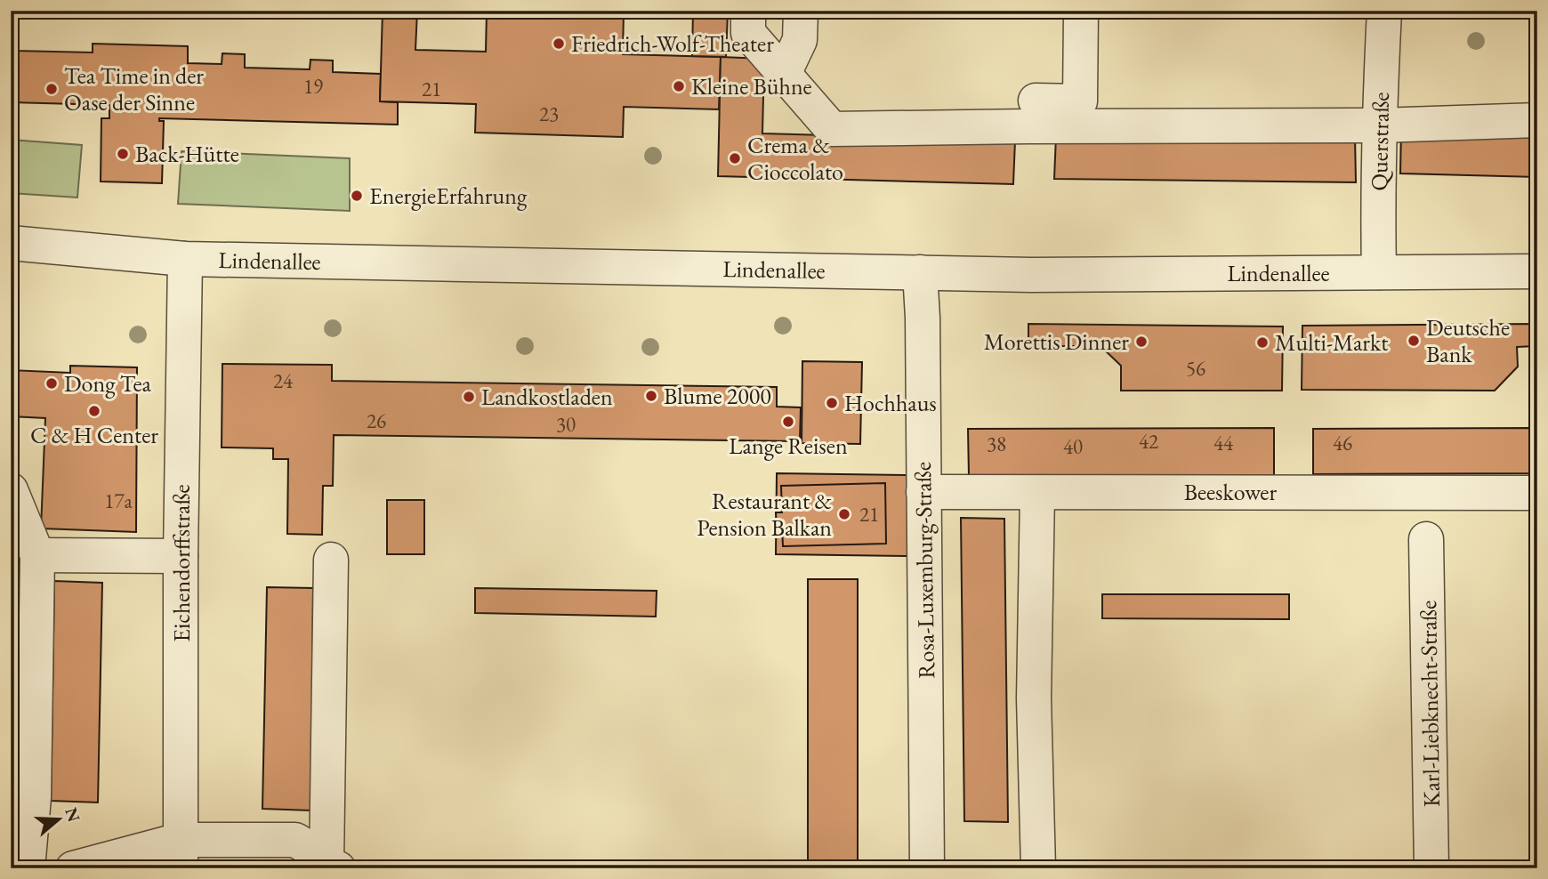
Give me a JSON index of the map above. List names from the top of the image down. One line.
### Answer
{"streets":{"street":["Querstraße","Lindenallee","Beeskower","Eichendorffstraße","Rosa-Luxemburg-Straße","Karl-Liebknecht-Straße"]},"crossings":[["Querstraße","Lindenallee"],["Lindenallee","Eichendorffstraße"],["Lindenallee","Rosa-Luxemburg-Straße"],["Beeskower","Rosa-Luxemburg-Straße"]],"places":["Friedrich-Wolf-Theater","Kleine Bühne","Tea Time in der Oase der Sinne","Back-Hütte","Crema & Cioccolato","EnergieErfahrung","Deutsche Bank","Morettis Dinner","Multi-Markt","Dong Tea","Blume 2000","Landkostladen","Hochhaus","C & H Center","Lange Reisen","Restaurant & Pension Balkan"],"house_numbers":["19","21","23","56","24","26","30","42","44","46","38","40","17a","21"],"north":"right"}
